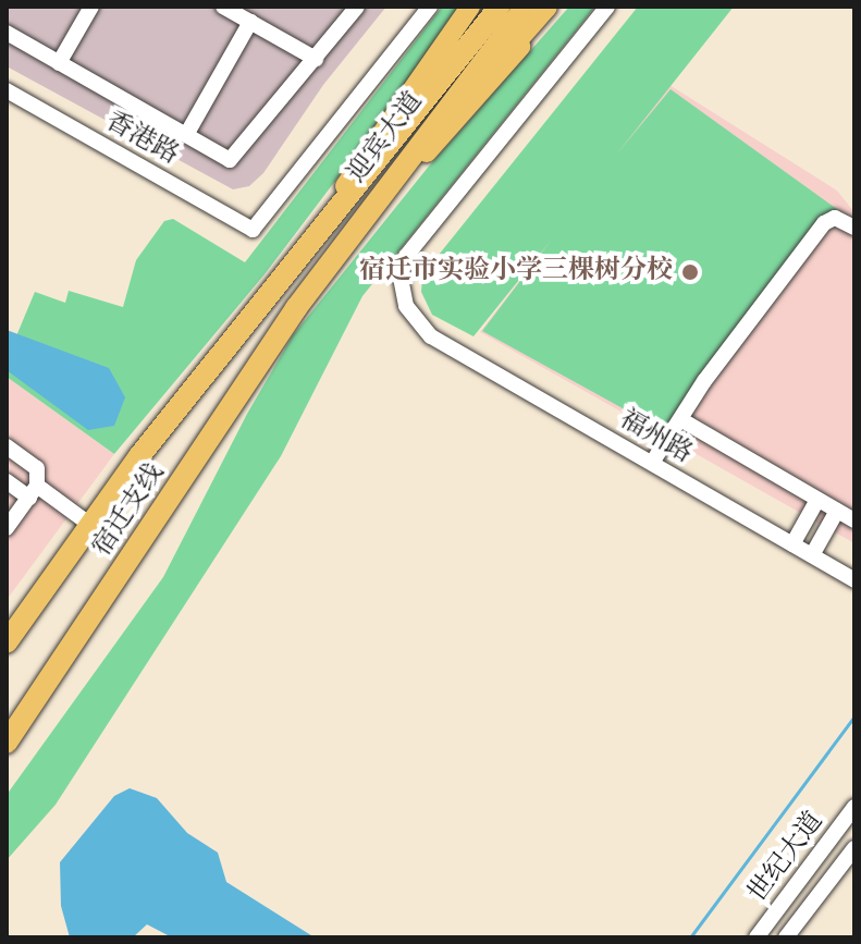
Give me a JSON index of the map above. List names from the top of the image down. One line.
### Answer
{"streets":{"highway":["迎宾大道","宿迁支线"],"street":["香港路","福州路","世纪大道"]},"crossings":[["迎宾大道","宿迁支线"]],"places":["宿迁市实验小学三棵树分校"]}
